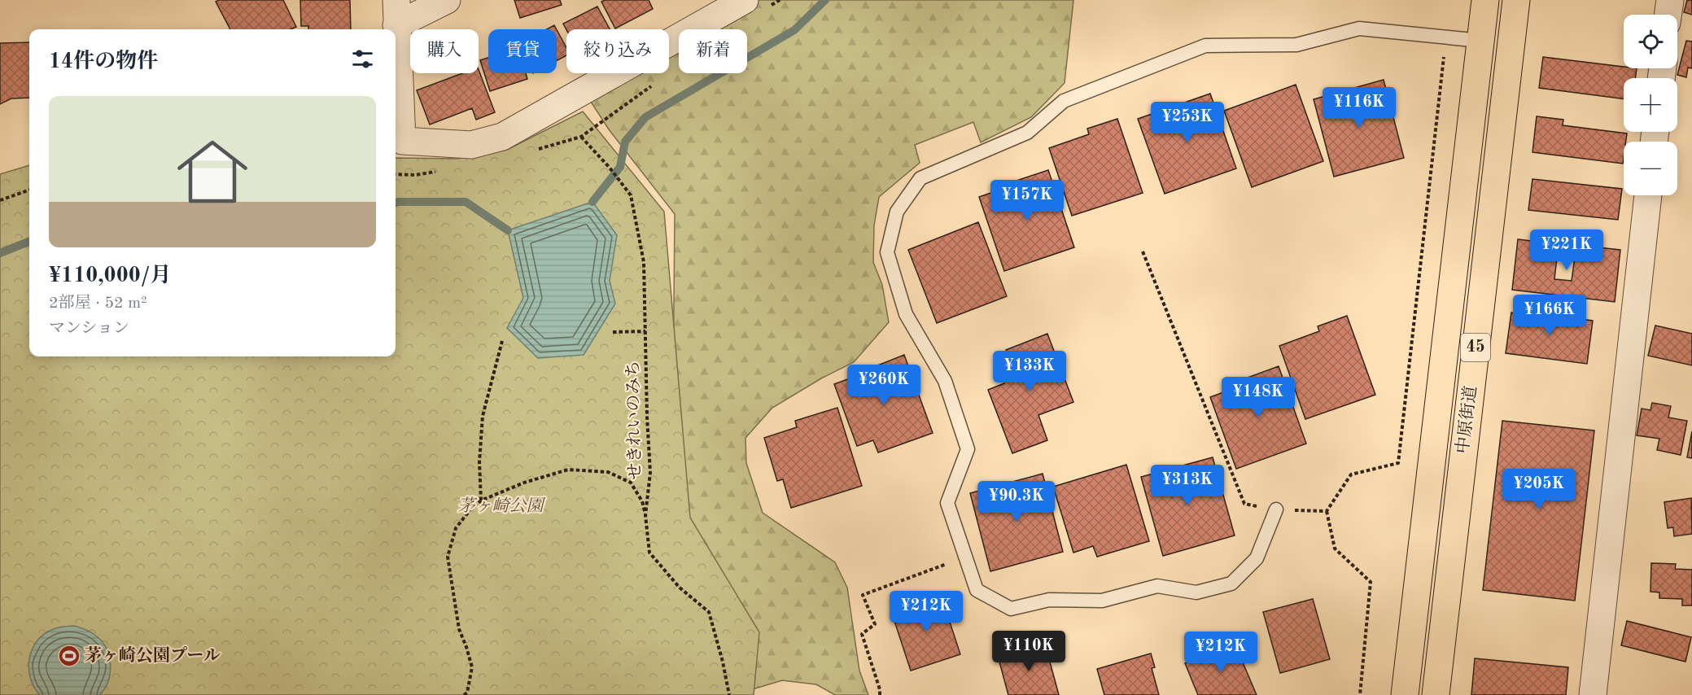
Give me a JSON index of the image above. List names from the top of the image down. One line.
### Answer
{"streets":{"main road":["45","中原街道"],"path":["せきれいのみち"]},"parks":["茅ヶ崎公園"],"places":{"sports":["茅ヶ崎公園プール"]},"page":{"map_buttons":["+","−"],"chip":["購入","賃貸","絞り込み","新着"],"heading":"14件の物件","price":["¥116K","¥253K","¥157K","¥221K","¥166K","¥133K","¥260K","¥148K","¥313K","¥205K","¥90.3K","¥212K","¥110K","¥212K"],"list":[{"name":"¥110,000/月","note":"2部屋 · 52 m² · マンション"}]}}
